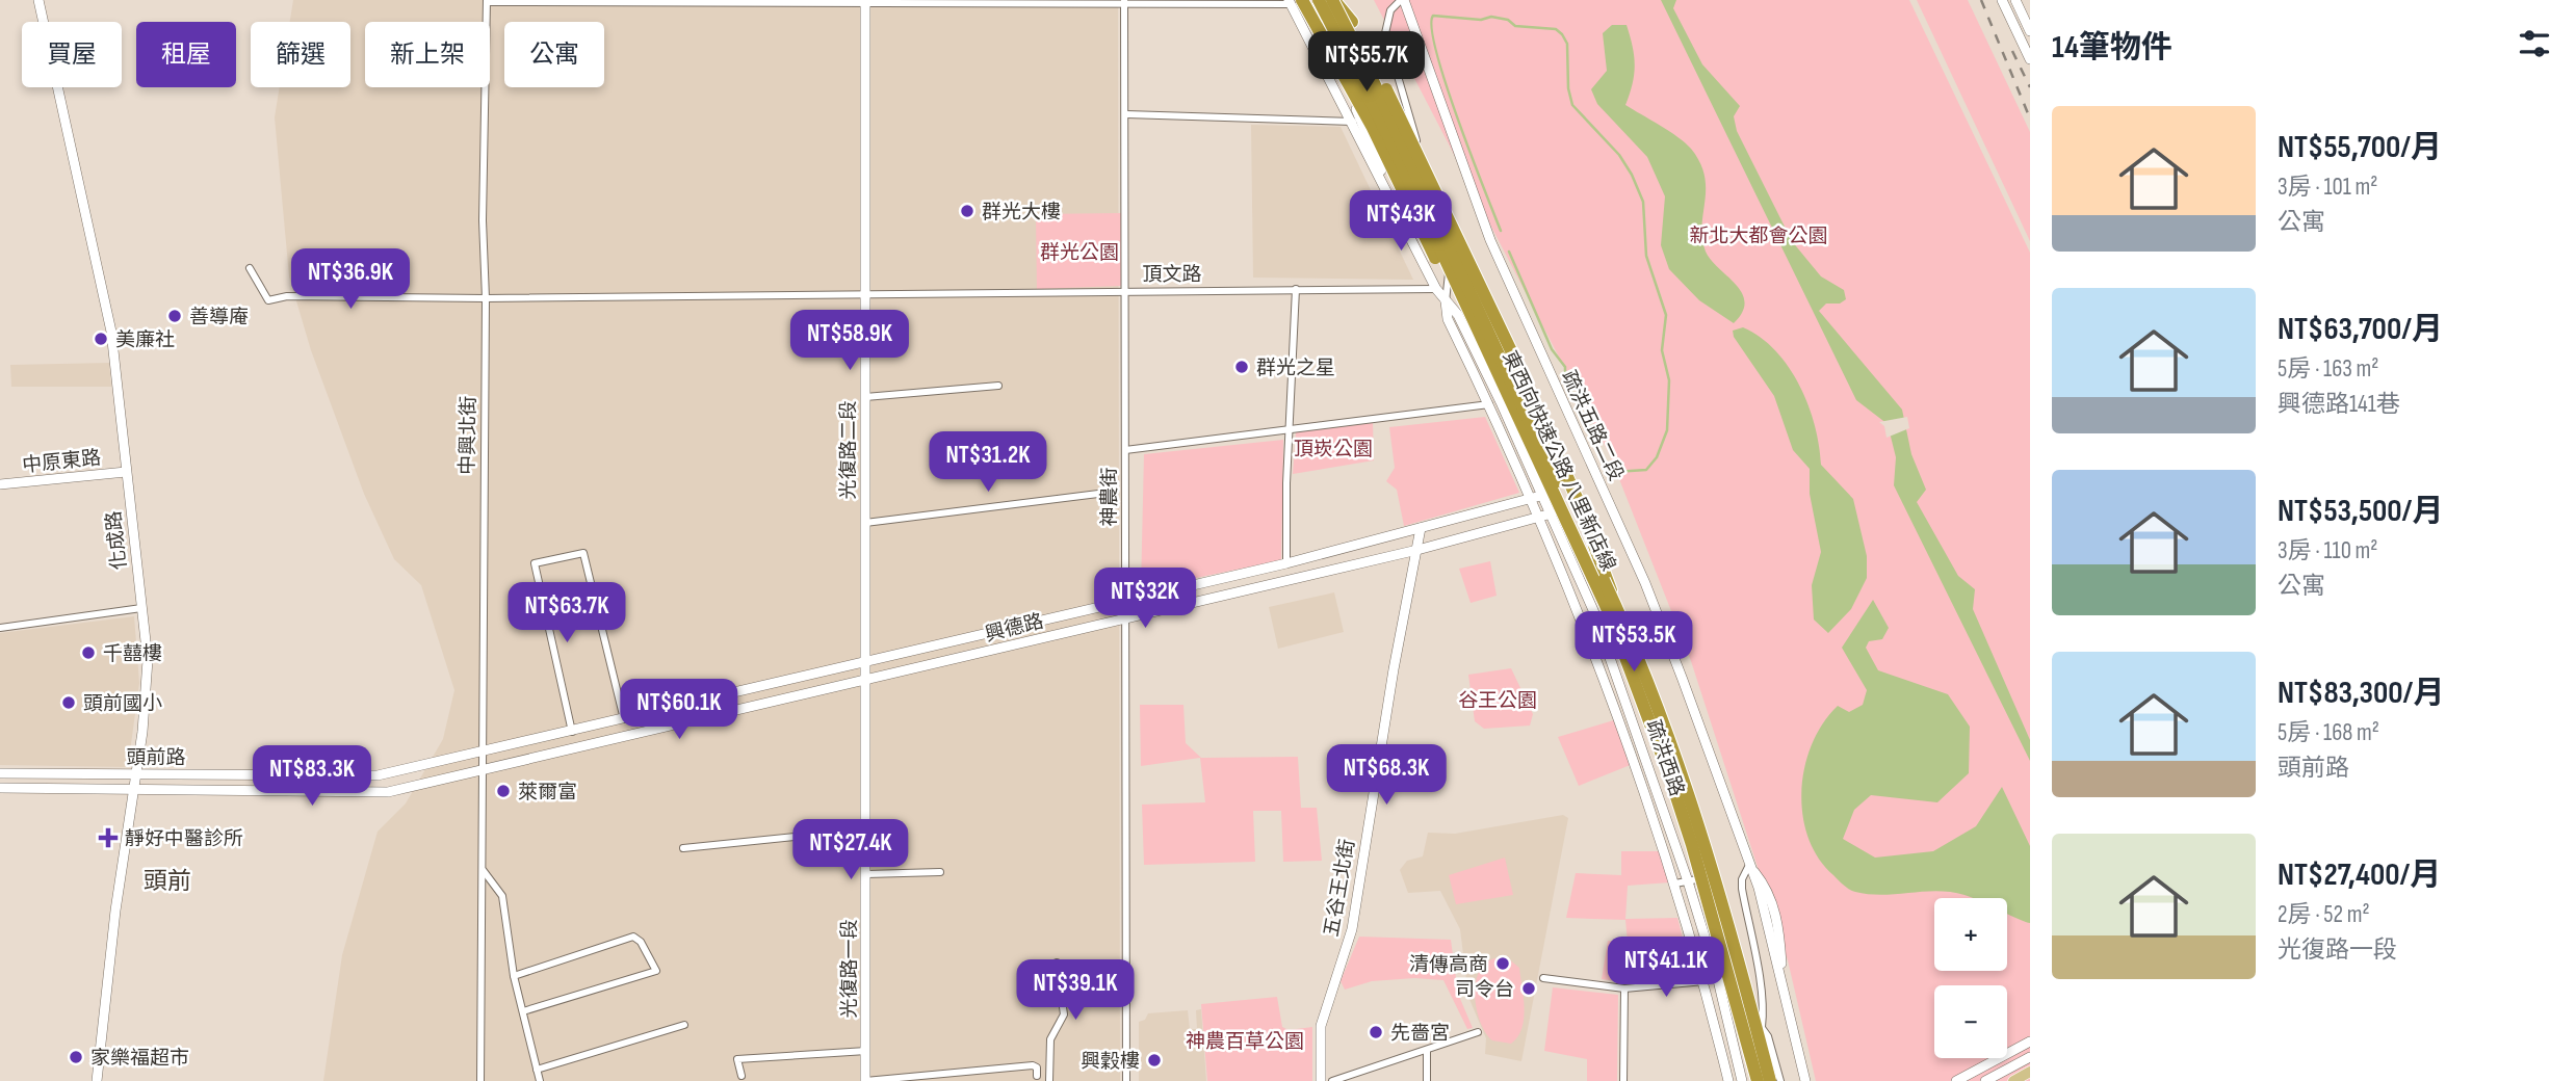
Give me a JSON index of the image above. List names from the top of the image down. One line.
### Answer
{"streets":{"highway":["東西向快速公路 八里新店線"],"street":["頂文路","疏洪五路二段","中興北街","光復路二段","中原東路","神農街","化成路","興德路","頭前路","疏洪西路","五谷王北街","光復路一段"]},"crossings":[["頂文路","中興北街"],["頂文路","光復路二段"],["頂文路","神農街"],["頂文路","疏洪西路"],["中興北街","興德路"],["中興北街","頭前路"],["光復路二段","興德路"],["光復路二段","光復路一段"],["中原東路","化成路"],["神農街","興德路"],["化成路","頭前路"],["興德路","頭前路"],["興德路","疏洪西路"],["興德路","五谷王北街"],["興德路","光復路一段"]],"districts":["頭前"],"parks":["新北大都會公園","群光公園","頂崁公園","谷王公園","神農百草公園"],"places":{"other":["群光大樓","善導庵","美廉社","群光之星","千囍樓","頭前國小","萊爾富","清傳高商","司令台","先嗇宮","家樂福超市","興穀樓"],"health":["靜好中醫診所"]},"page":{"heading":"14筆物件","chip":["買屋","租屋","篩選","新上架","公寓"],"price":["NT$55.7K","NT$43K","NT$36.9K","NT$58.9K","NT$31.2K","NT$32K","NT$63.7K","NT$53.5K","NT$60.1K","NT$68.3K","NT$83.3K","NT$27.4K","NT$41.1K","NT$39.1K"],"list":[{"name":"NT$55,700/月","note":"3房 · 101 m² · 公寓"},{"name":"NT$63,700/月","note":"5房 · 163 m² · 興德路141巷"},{"name":"NT$53,500/月","note":"3房 · 110 m² · 公寓"},{"name":"NT$83,300/月","note":"5房 · 168 m² · 頭前路"},{"name":"NT$27,400/月","note":"2房 · 52 m² · 光復路一段"}],"map_buttons":["+","−"]}}
